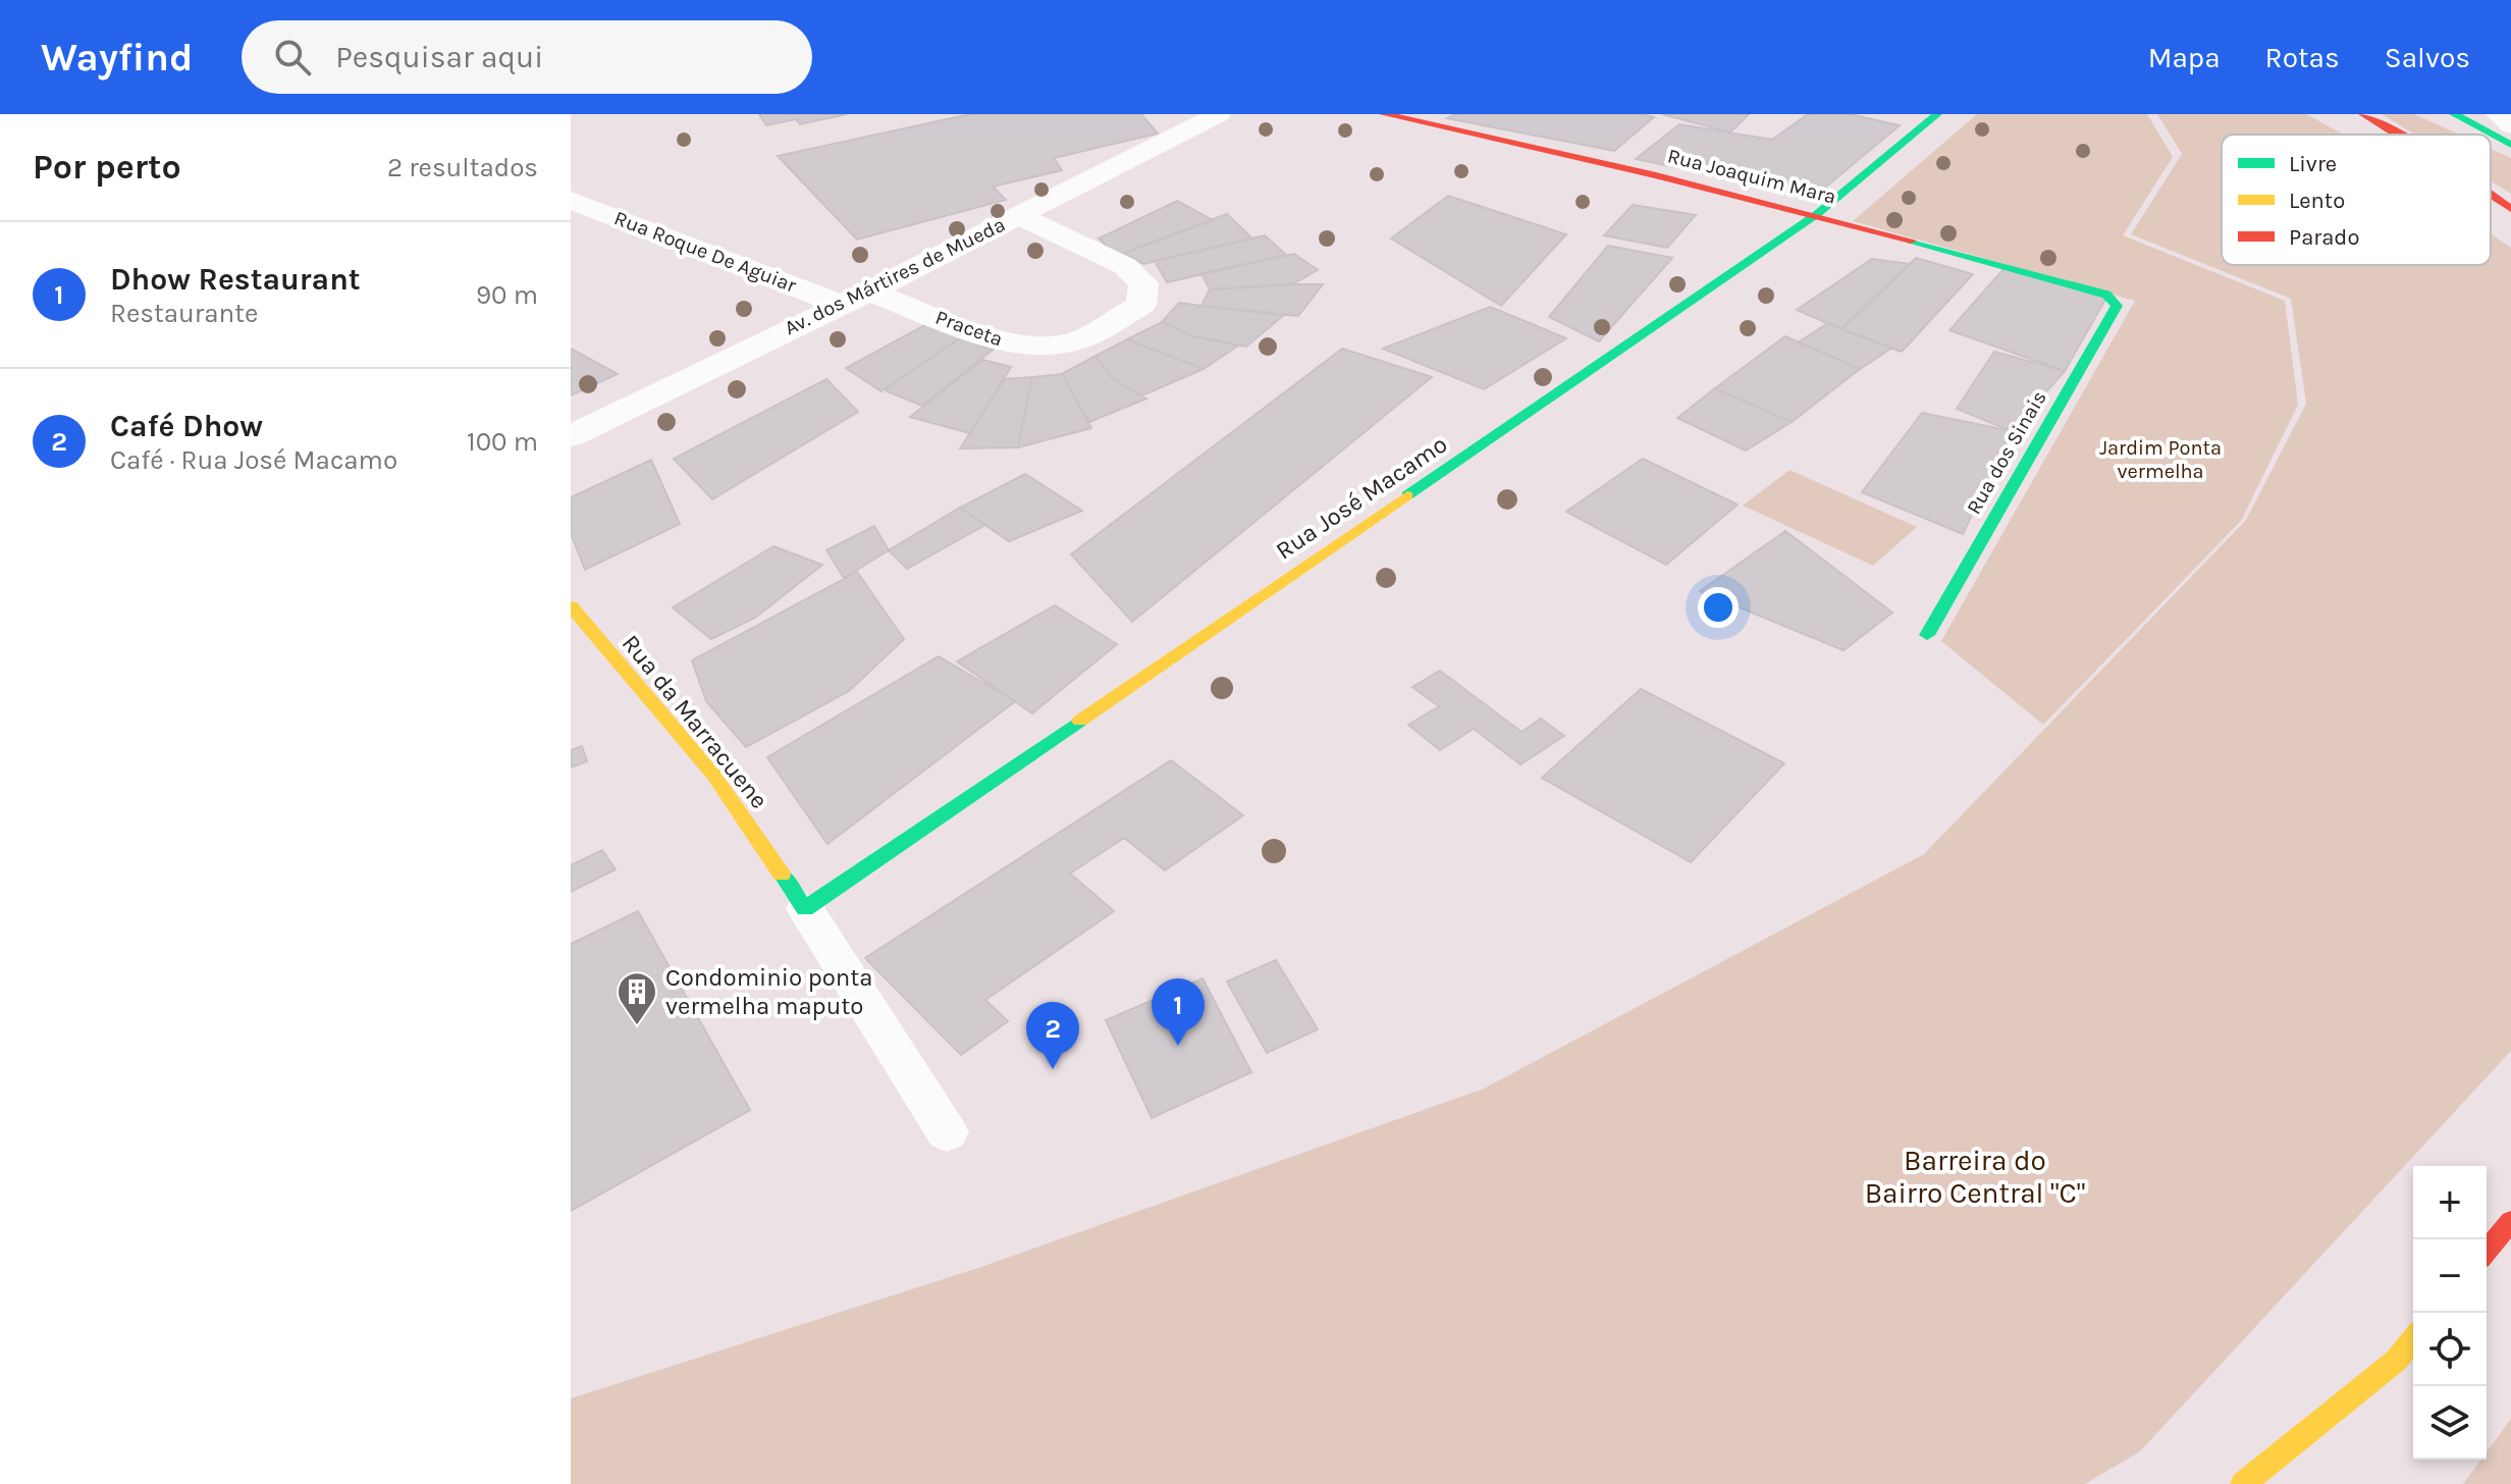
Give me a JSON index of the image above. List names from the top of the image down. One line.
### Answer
{"streets":{"street":["Rua Joaquim Mara","Rua Roque De Aguiar","Av. dos Mártires de Mueda","Praceta","Rua dos Sinais","Rua José Macamo","Rua da Marracuene"]},"crossings":[["Rua Joaquim Mara","Rua dos Sinais"],["Rua Joaquim Mara","Rua José Macamo"],["Rua Roque De Aguiar","Av. dos Mártires de Mueda"],["Av. dos Mártires de Mueda","Praceta"],["Rua José Macamo","Rua da Marracuene"]],"parks":["Jardim Ponta vermelha","Barreira do Bairro Central \"C\""],"places":{"building":["Condominio ponta vermelha maputo"]},"legend":["Livre","Lento","Parado"],"page":{"header":"Wayfind","search":"Pesquisar aqui","nav":["Mapa","Rotas","Salvos"],"heading":["Por perto","2 resultados"],"list":[{"mark":"1","name":"Dhow Restaurant","note":"Restaurante","value":"90 m"},{"mark":"2","name":"Café Dhow","note":"Café · Rua José Macamo","value":"100 m"}],"pins":["1","2"],"map_buttons":["+","−"]}}
